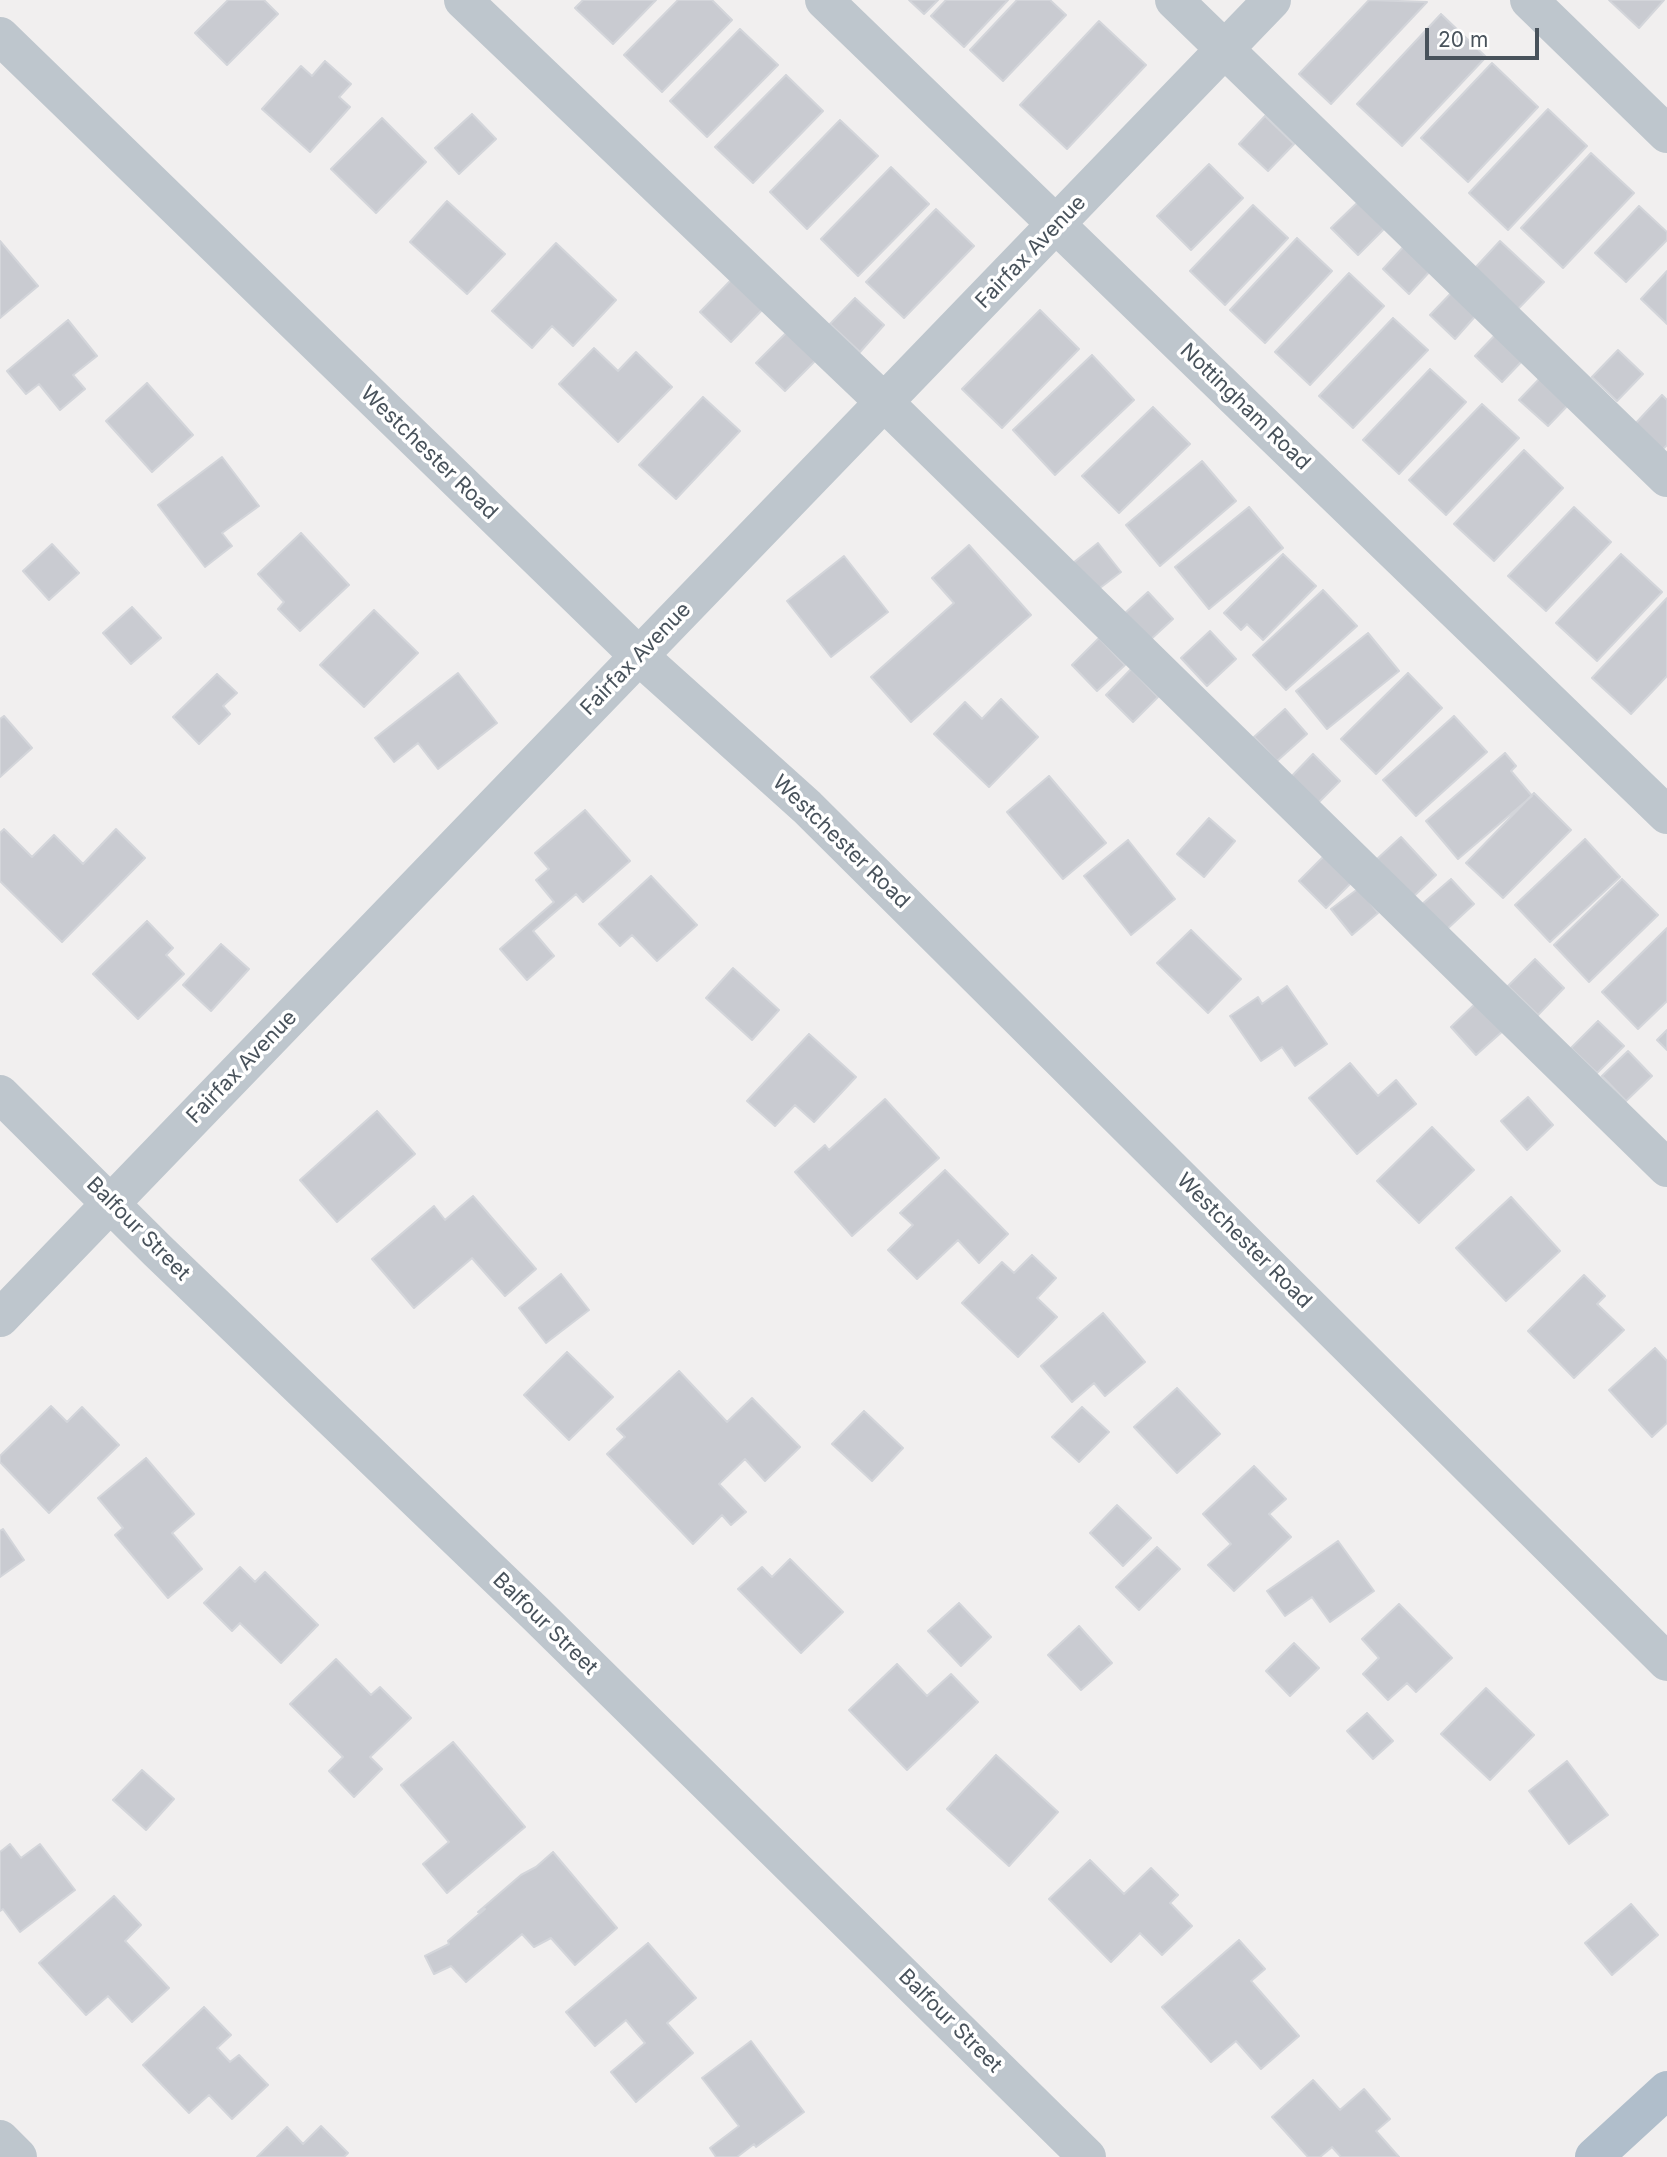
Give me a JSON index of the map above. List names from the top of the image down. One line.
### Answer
{"streets":{"street":["Fairfax Avenue","Nottingham Road","Westchester Road","Balfour Street"]},"crossings":[["Fairfax Avenue","Nottingham Road"],["Fairfax Avenue","Westchester Road"],["Fairfax Avenue","Balfour Street"]],"scale_bar":"20 m"}
